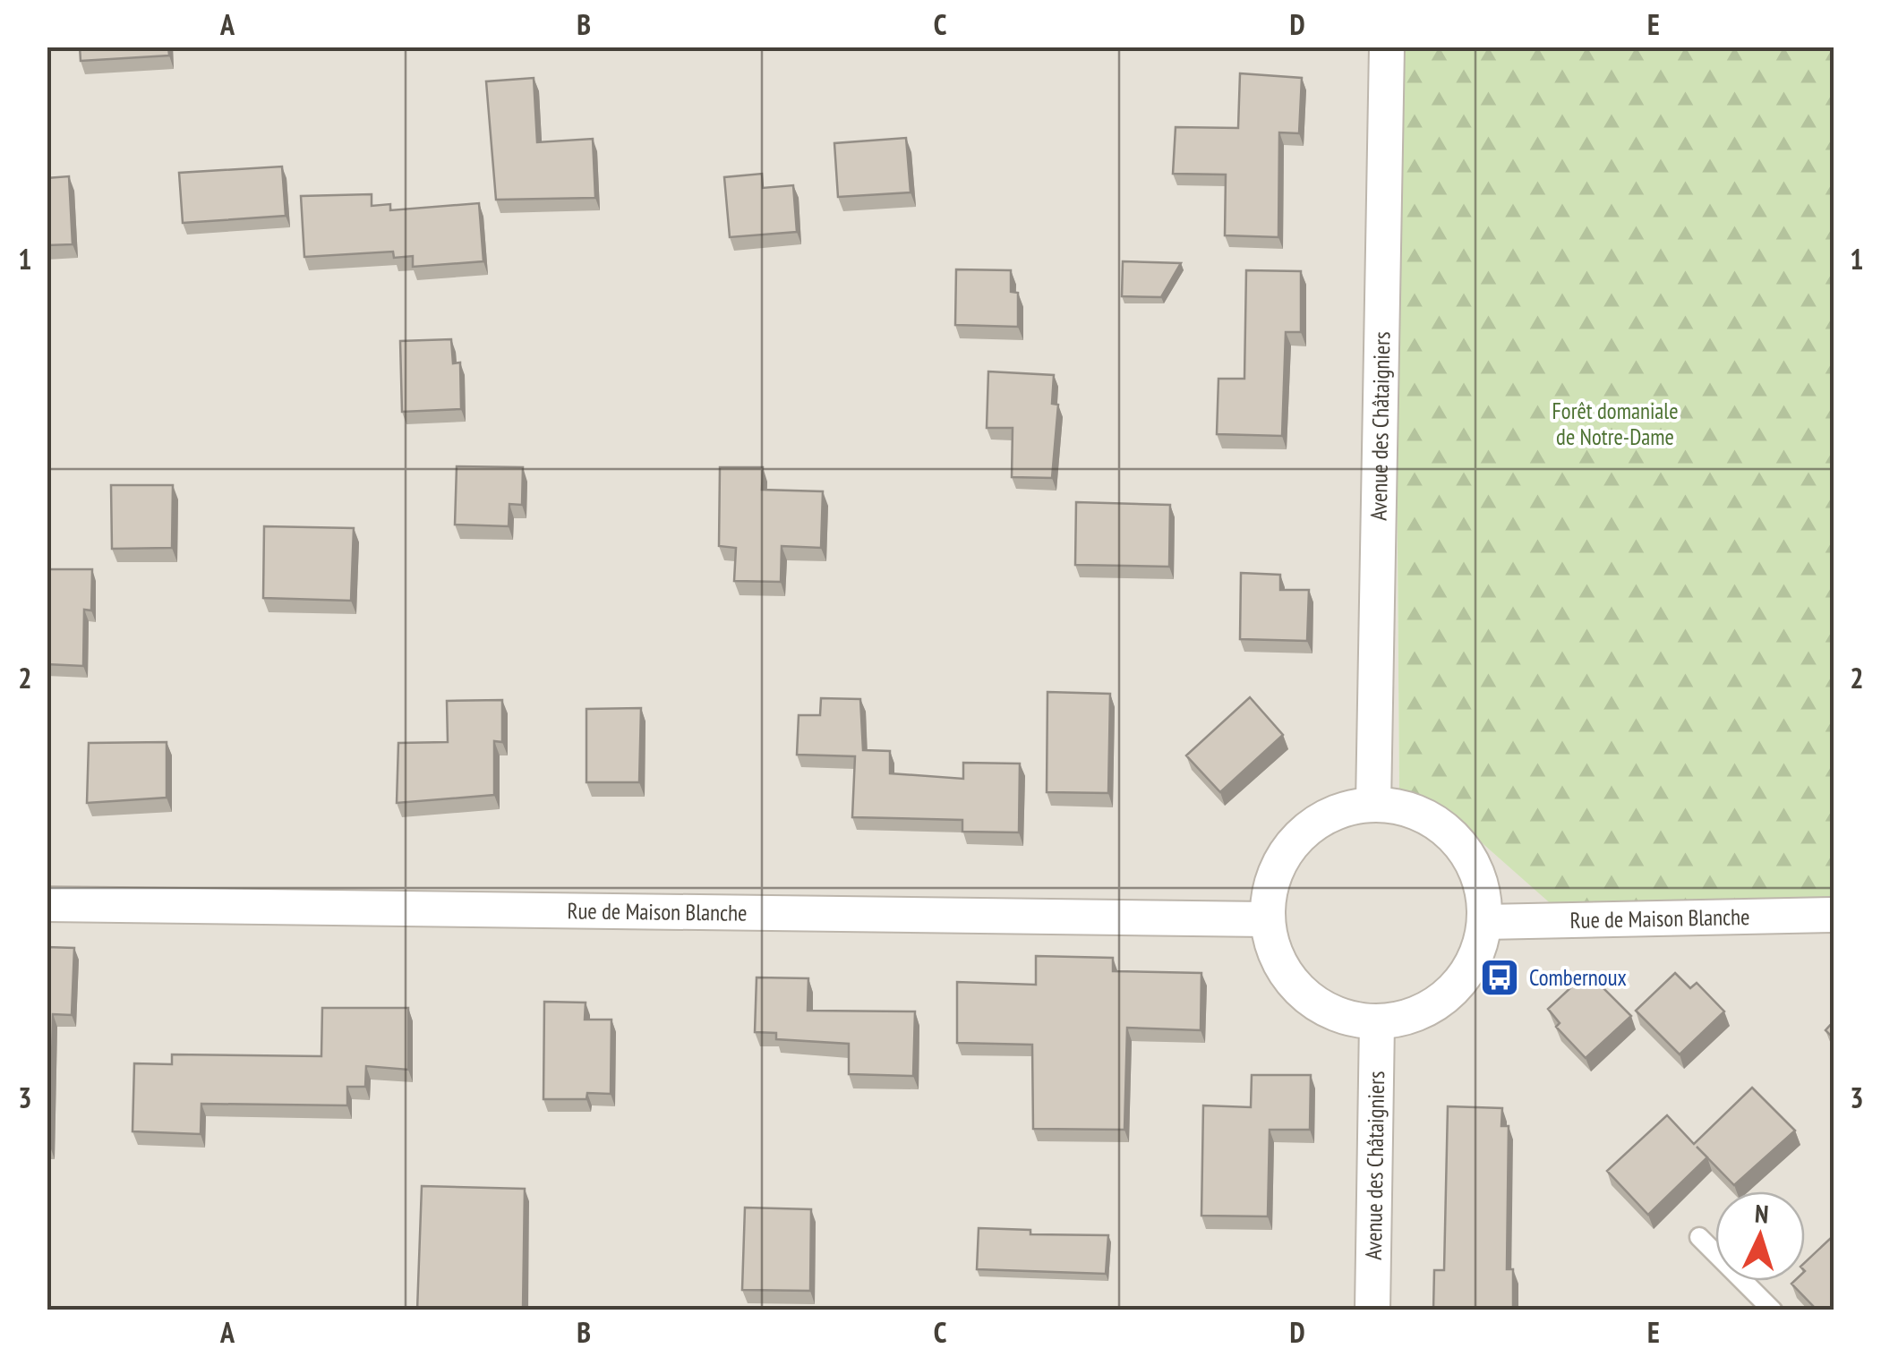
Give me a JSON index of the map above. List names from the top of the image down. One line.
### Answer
{"streets":{"street":["Avenue des Châtaigniers","Rue de Maison Blanche"]},"crossings":[["Avenue des Châtaigniers","Rue de Maison Blanche"]],"parks":["Forêt domaniale de Notre-Dame"],"places":{"bus stop":["Combernoux"]},"north":"top","grid":{"columns":["A","B","C","D","E"],"rows":["1","2","3"]}}
